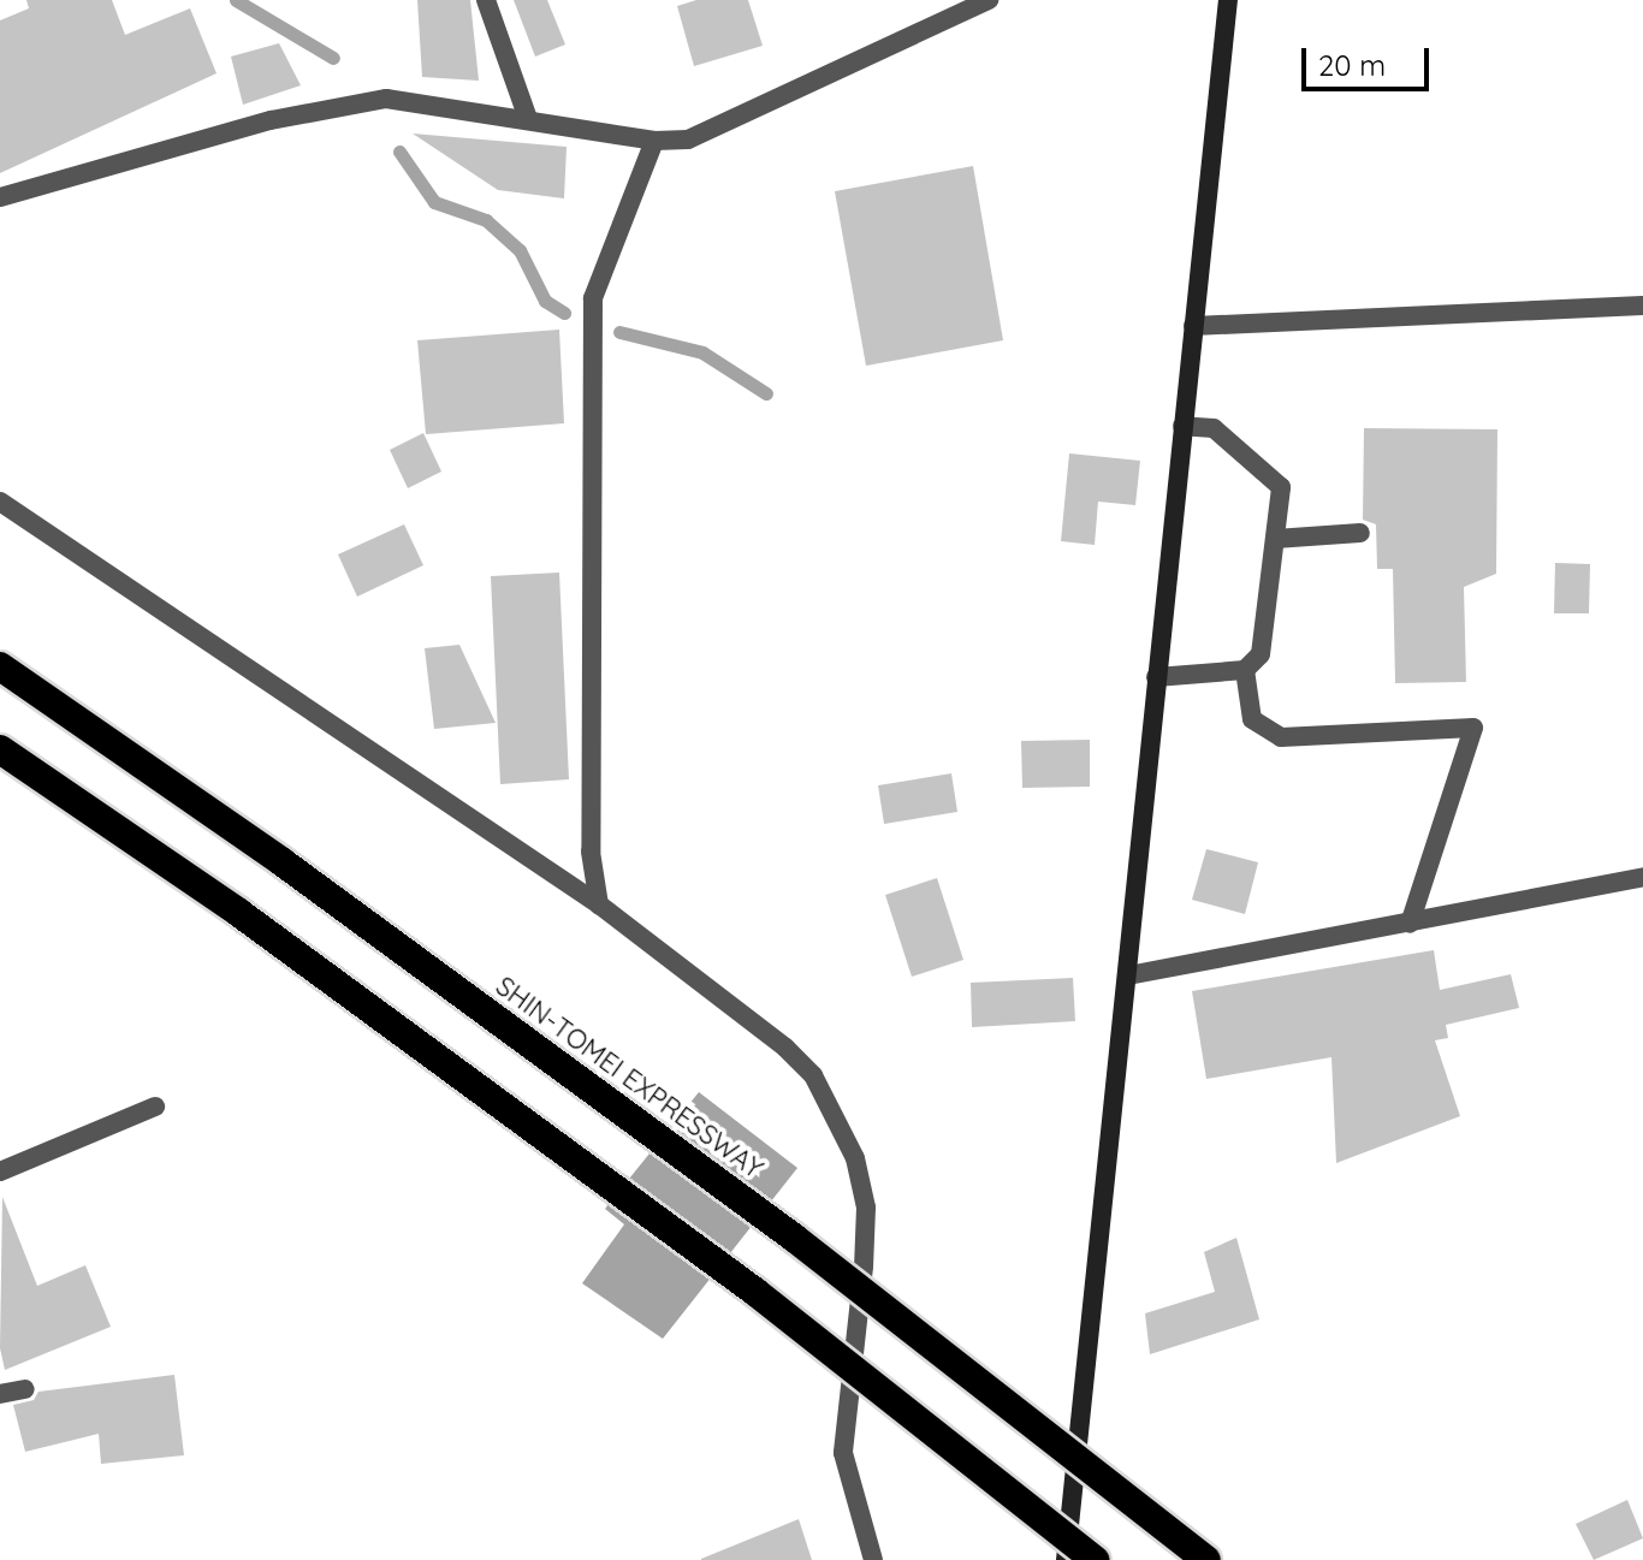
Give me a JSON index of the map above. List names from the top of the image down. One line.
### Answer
{"streets":{"highway":["SHIN-TOMEI EXPRESSWAY"]},"scale_bar":"20 m"}
